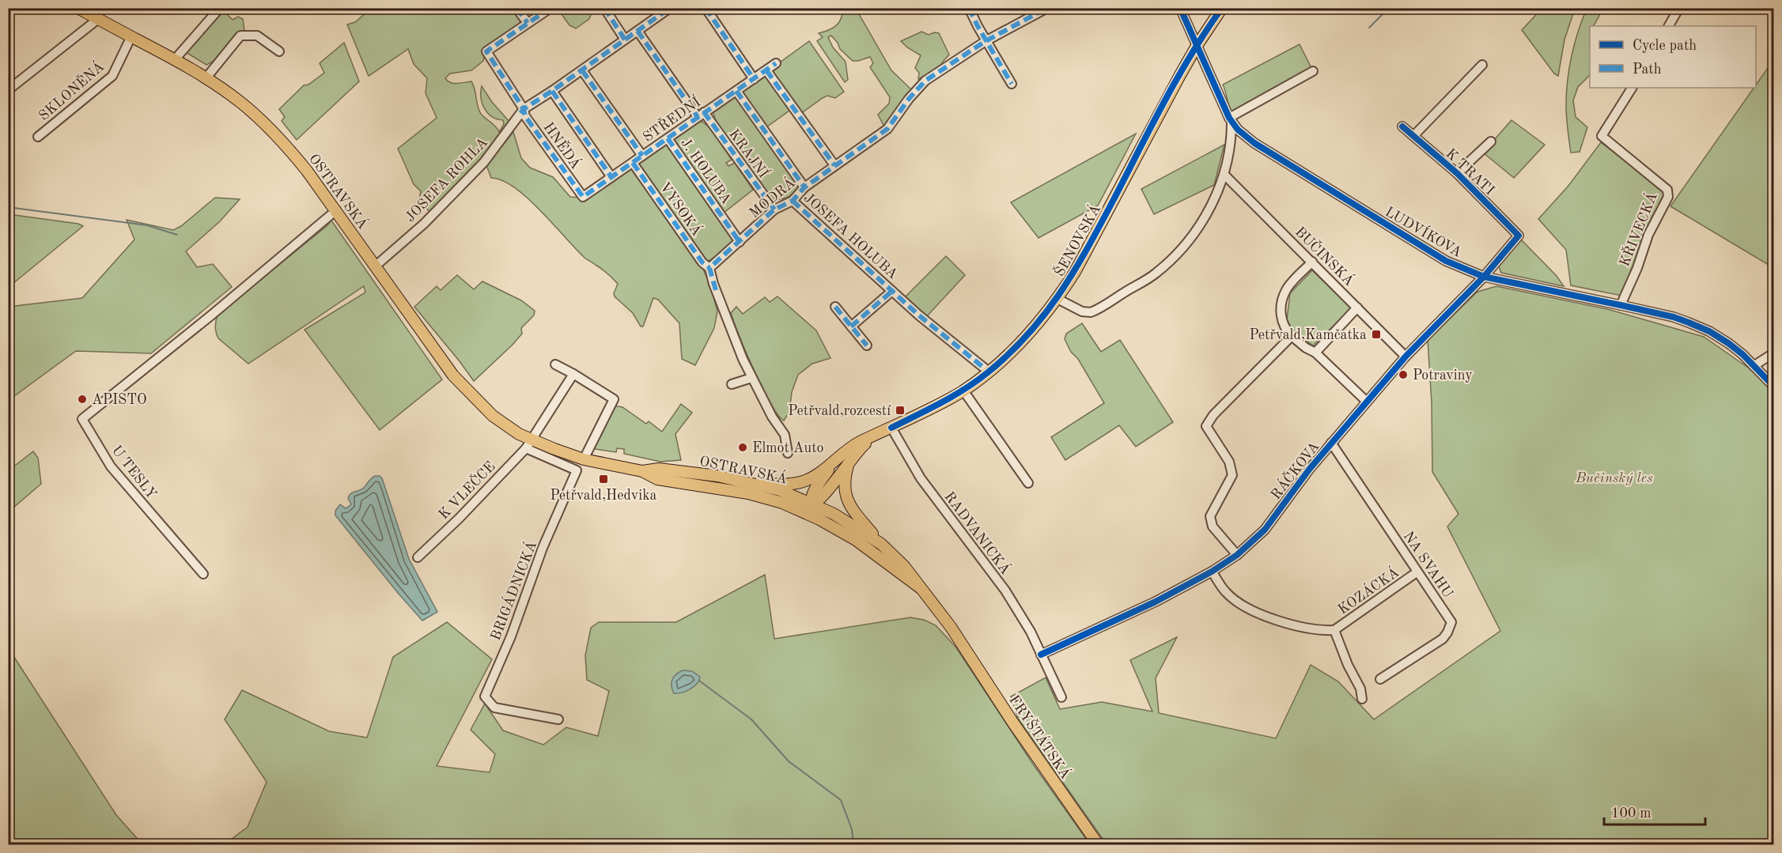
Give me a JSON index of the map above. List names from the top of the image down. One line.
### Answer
{"streets":{"main road":["OSTRAVSKÁ","ŠENOVSKÁ","FRYŠTÁTSKÁ"],"street":["SKLONĚNÁ","STŘEDNÍ","HNĚDÁ","KRAJNÍ","J. HOLUBA","K TRATI","JOSEFA ROHLA","MODRÁ","VYSOKÁ","KŘIVECKÁ","LUDVÍKOVA","JOSEFA HOLUBA","BUČINSKÁ","RÁČKOVA","U TESLY","K VLEČCE","RADVANICKÁ","NA SVAHU","BRIGÁDNICKÁ","KOZÁCKÁ"]},"crossings":[["SKLONĚNÁ","OSTRAVSKÁ"],["STŘEDNÍ","HNĚDÁ"],["STŘEDNÍ","KRAJNÍ"],["STŘEDNÍ","J. HOLUBA"],["STŘEDNÍ","VYSOKÁ"],["HNĚDÁ","JOSEFA ROHLA"],["KRAJNÍ","J. HOLUBA"],["KRAJNÍ","MODRÁ"],["J. HOLUBA","JOSEFA ROHLA"],["J. HOLUBA","MODRÁ"],["K TRATI","RÁČKOVA"],["JOSEFA ROHLA","OSTRAVSKÁ"],["OSTRAVSKÁ","U TESLY"],["OSTRAVSKÁ","K VLEČCE"],["OSTRAVSKÁ","BRIGÁDNICKÁ"],["OSTRAVSKÁ","FRYŠTÁTSKÁ"],["MODRÁ","VYSOKÁ"],["MODRÁ","JOSEFA HOLUBA"],["KŘIVECKÁ","LUDVÍKOVA"],["LUDVÍKOVA","ŠENOVSKÁ"],["LUDVÍKOVA","RÁČKOVA"],["JOSEFA HOLUBA","ŠENOVSKÁ"],["ŠENOVSKÁ","RADVANICKÁ"],["BUČINSKÁ","RÁČKOVA"],["RÁČKOVA","RADVANICKÁ"],["RÁČKOVA","NA SVAHU"],["RÁČKOVA","KOZÁCKÁ"],["K VLEČCE","BRIGÁDNICKÁ"],["NA SVAHU","KOZÁCKÁ"]],"parks":["Bučinský les"],"places":{"transit":["Petřvald,Kamčatka","Petřvald,rozcestí","Petřvald,Hedvika"],"other":["Potraviny","APISTO","Elmot Auto"]},"legend":["Cycle path","Path"],"scale_bar":"100 m"}
